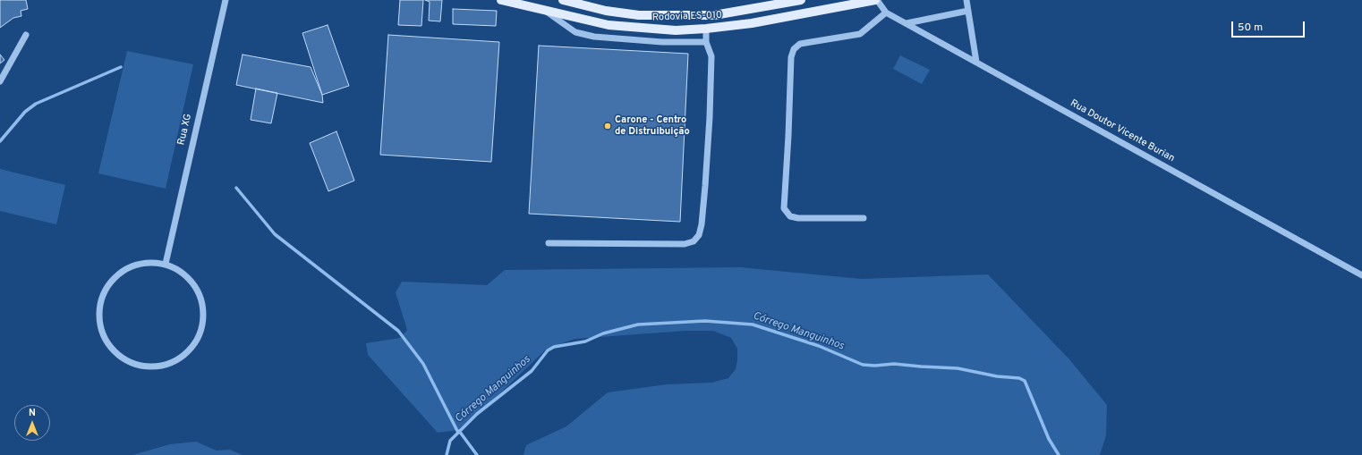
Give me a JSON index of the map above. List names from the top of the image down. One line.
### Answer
{"streets":{"main road":["Rodovia ES-010"],"street":["Rua XG","Rua Doutor Vicente Burian"]},"crossings":[["Rodovia ES-010","Rua Doutor Vicente Burian"]],"water":["Córrego Manguinhos"],"places":["Carone - Centro de Distruibuição"],"scale_bar":"50 m","north":"top"}
